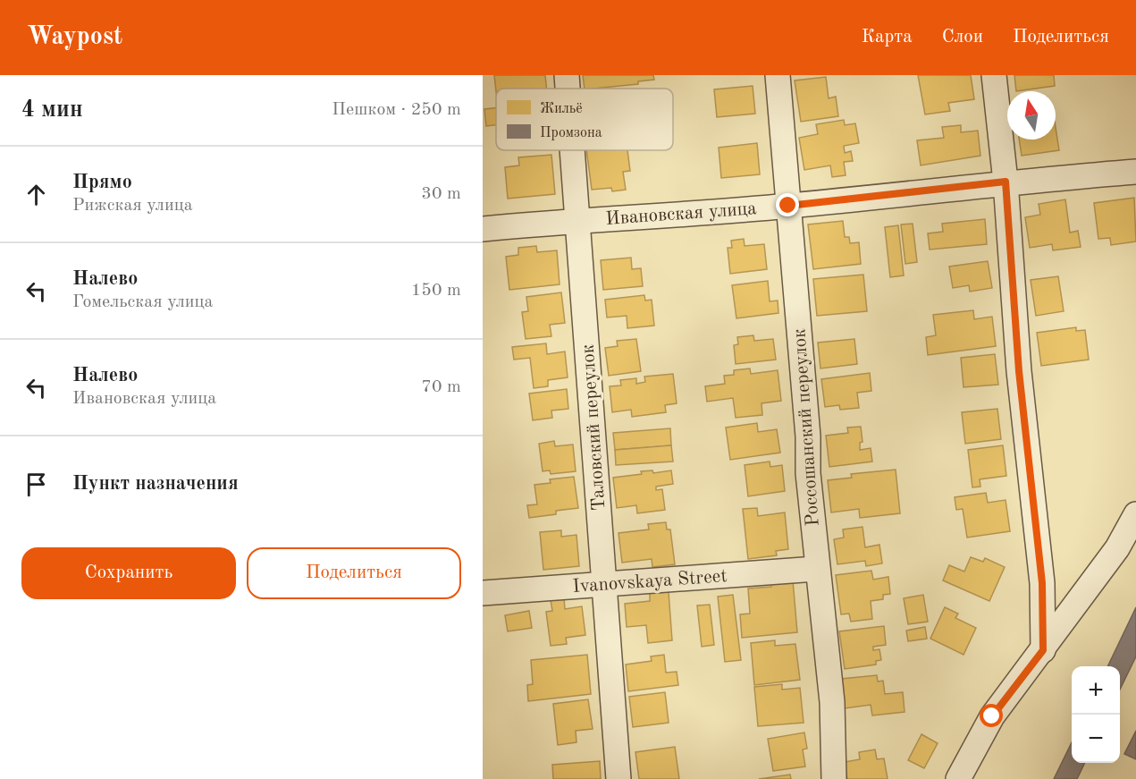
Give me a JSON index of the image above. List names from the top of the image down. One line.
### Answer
{"streets":{"street":["Ивановская улица","Таловский переулок","Россошанский переулок","Ivanovskaya Street"]},"crossings":[["Ивановская улица","Таловский переулок"],["Ивановская улица","Россошанский переулок"],["Таловский переулок","Ivanovskaya Street"],["Россошанский переулок","Ivanovskaya Street"]],"legend":["Жильё","Промзона"],"north":"top","page":{"header":"Waypost","nav":["Карта","Слои","Поделиться"],"heading":["4 мин","Пешком · 250 m"],"list":[["Прямо","Рижская улица","30 m"],["Налево","Гомельская улица","150 m"],["Налево","Ивановская улица","70 m"],"Пункт назначения"],"buttons":["Сохранить","Поделиться"],"map_buttons":["+","−"]}}
